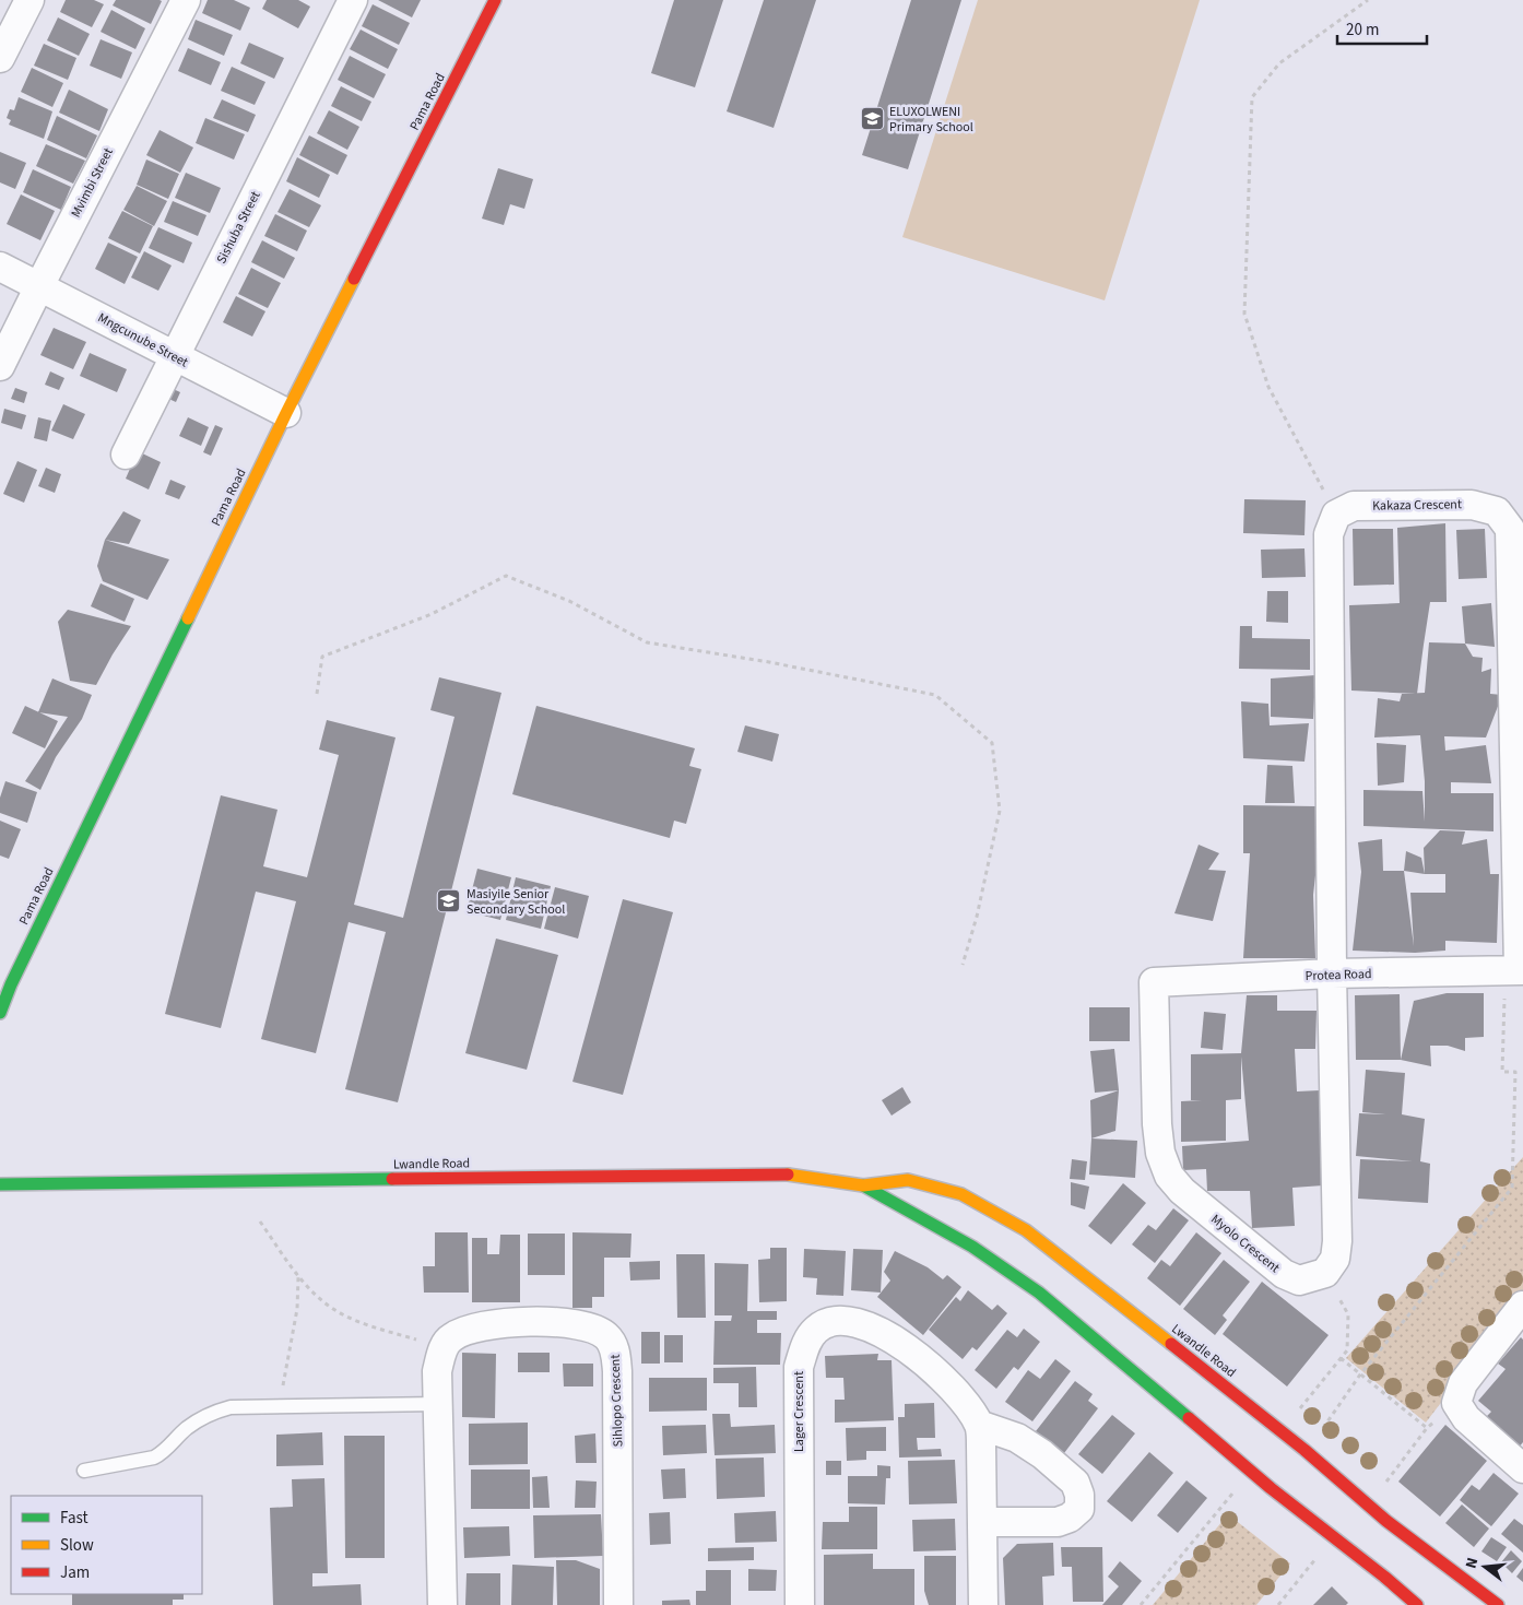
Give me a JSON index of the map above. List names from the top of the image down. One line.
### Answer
{"streets":{"street":["Pama Road","Mvimbi Street","Sishuba Street","Mngcunube Street","Kakaza Crescent","Protea Road","Lwandle Road","Myolo Crescent","Sihlopo Crescent","Lager Crescent"]},"crossings":[["Pama Road","Mngcunube Street"],["Mvimbi Street","Mngcunube Street"],["Sishuba Street","Mngcunube Street"],["Kakaza Crescent","Protea Road"],["Protea Road","Myolo Crescent"]],"places":{"school or university":["ELUXOLWENI Primary School","Masiyile Senior Secondary School"]},"legend":["Fast","Slow","Jam"],"scale_bar":"20 m","north":"left"}
